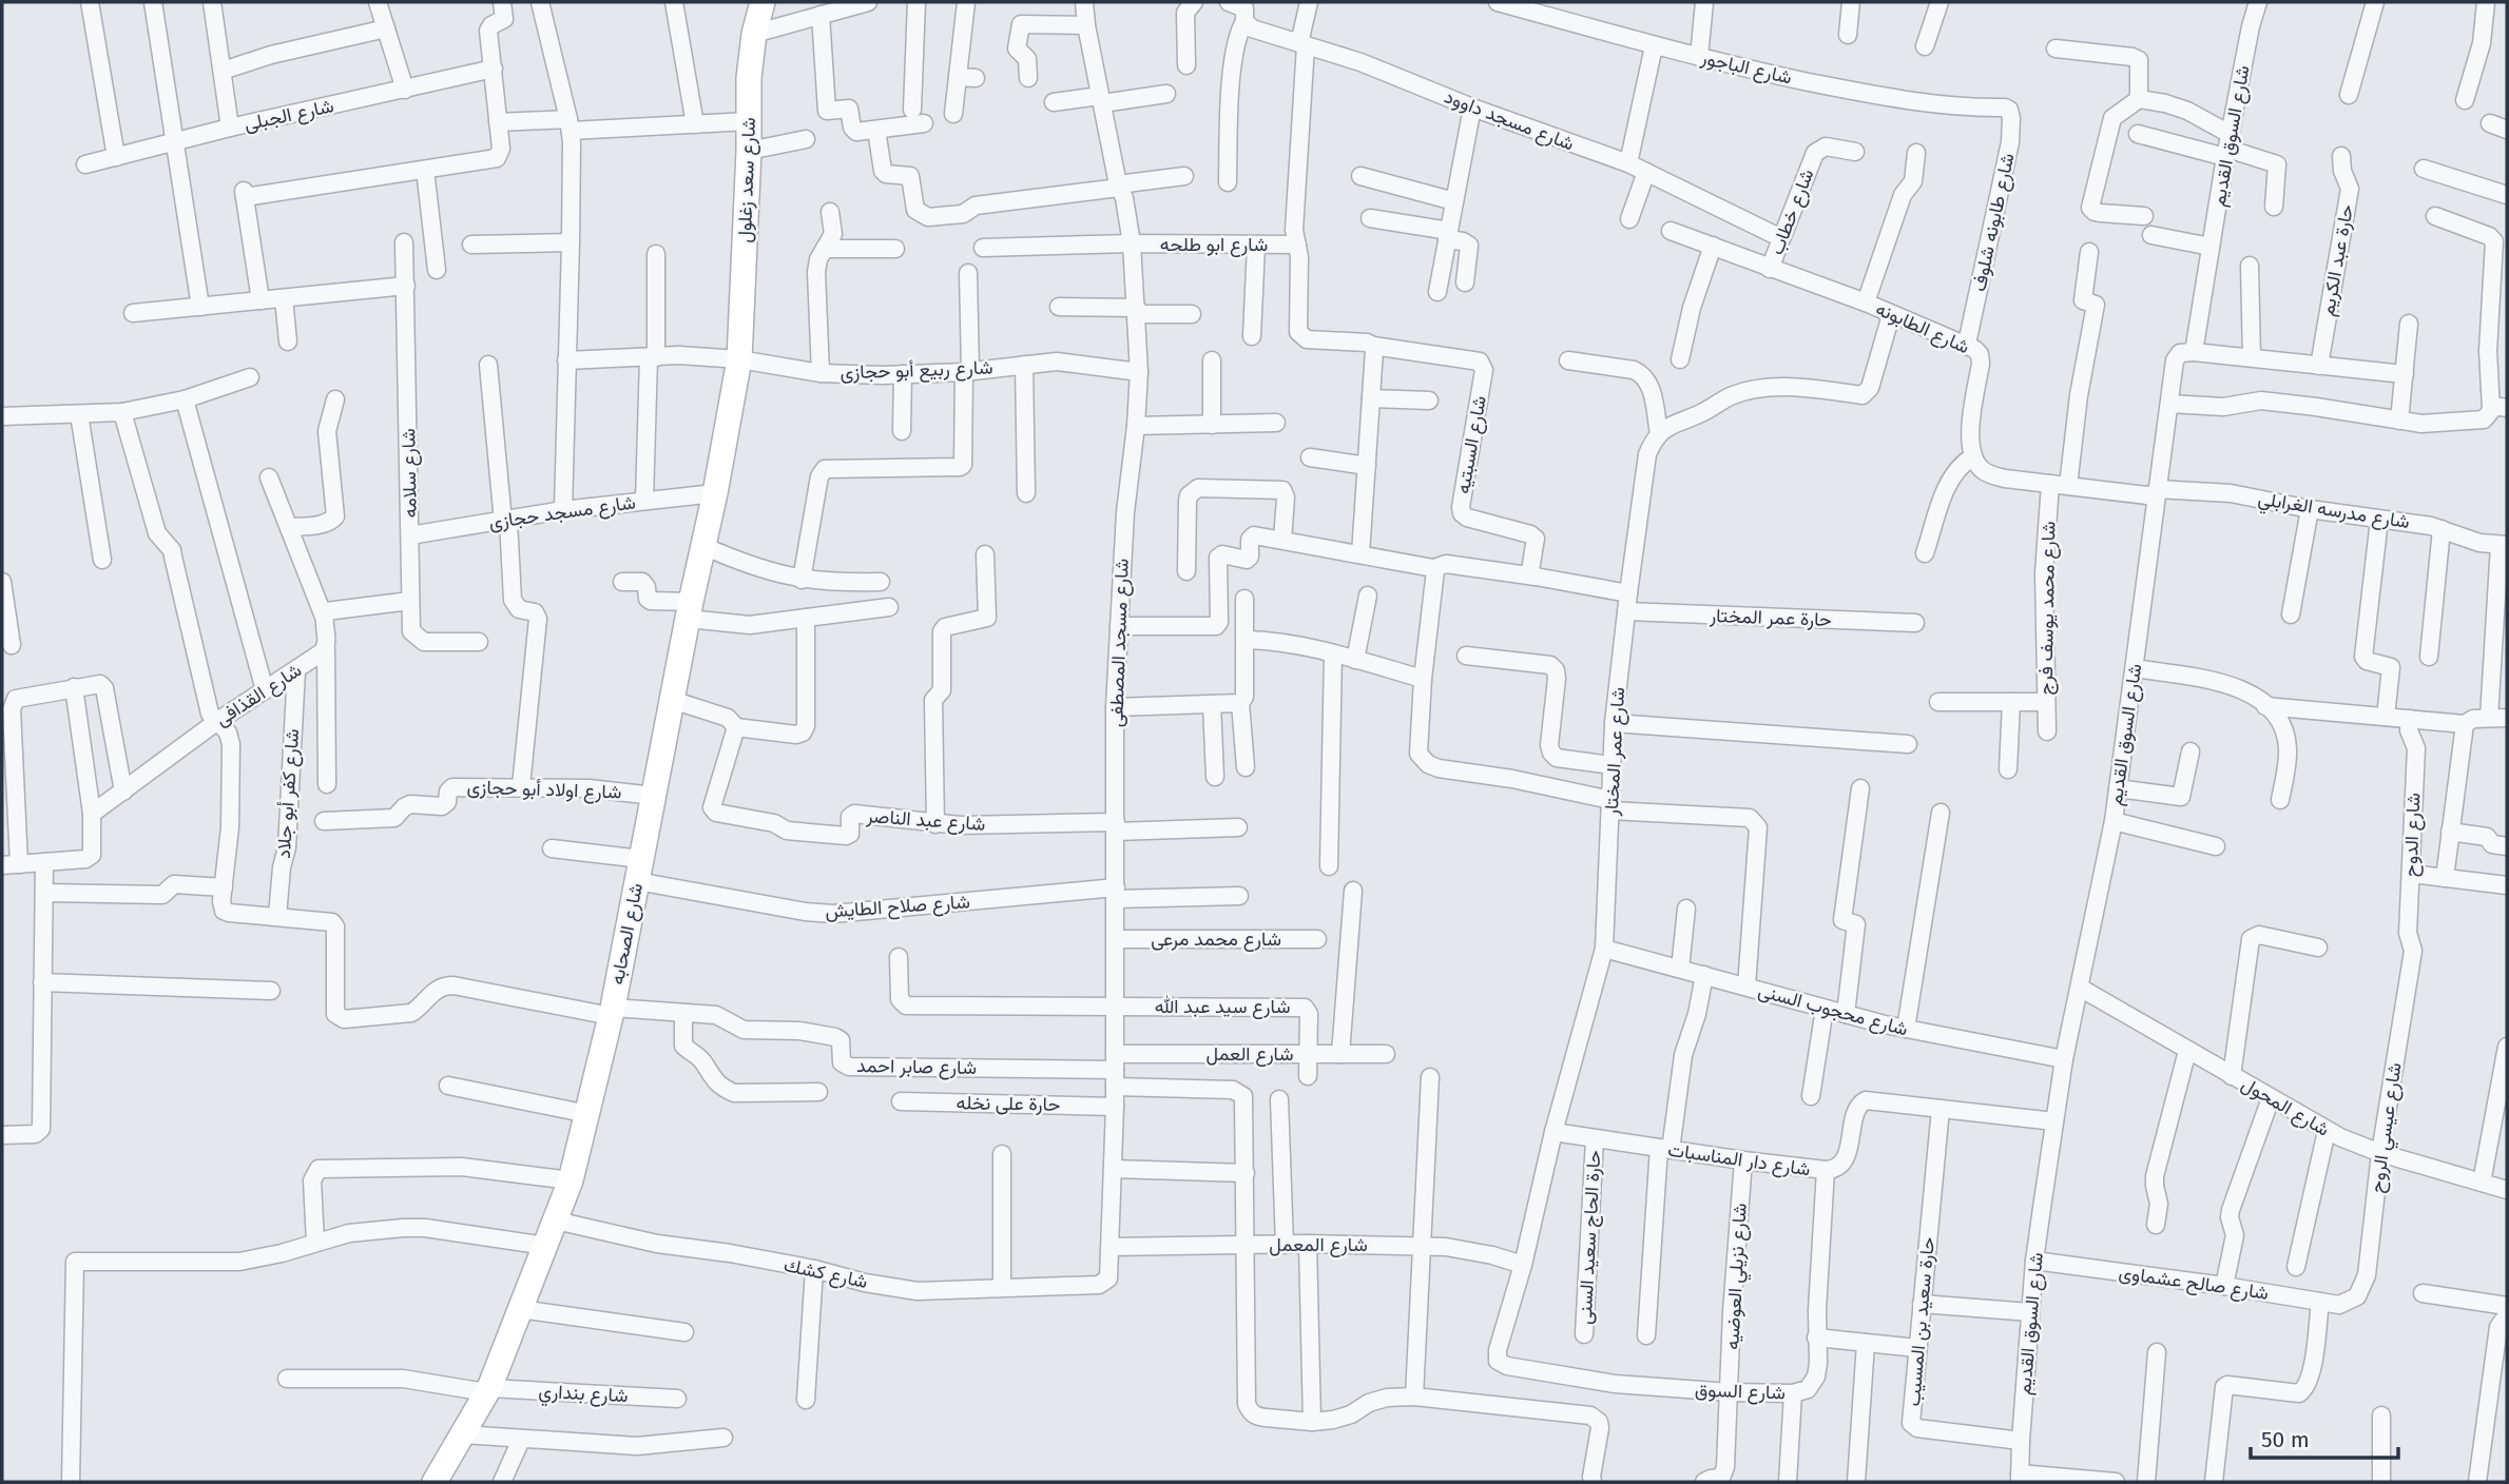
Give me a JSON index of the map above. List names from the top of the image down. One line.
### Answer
{"streets":{"street":["شارع الباجور","شارع الجبلى","شارع مسجد داوود","شارع السوق القديم","شارع سعد زغلول","شارع خطاب","شارع طابونه شلوف","شارع ابو طلحه","حارة عبد الكريم","شارع الطابونه","شارع ربيع أبو حجازى","شارع السبتيه","شارع سلامه","شارع مدرسه الغرابلي","شارع مسجد حجازى","شارع محمد يوسف فرج","حارة عمر المختار","شارع مسجد المصطفى","شارع القذافى","شارع عمر المختار","شارع اولاد أبو حجازى","شارع كفر أبو جلاد","شارع عبد الناصر","شارع الدوح","شارع صلاح الطايش","شارع الصحابه","شارع محمد مرعى","شارع سيد عبد الله","شارع محجوب السنى","شارع العمل","شارع صابر احمد","حارة على نخله","شارع المحول","شارع عيسي الروح","شارع دار المناسبات","حارة الحاج سعيد السنى","شارع المعمل","شارع كشك","شارع نزيلي العوضيه","شارع صالح عشماوى","حارة سعيد بن المسيب","شارع السوق","شارع بنداري"]},"crossings":[["شارع الباجور","شارع طابونه شلوف"],["شارع مسجد داوود","شارع خطاب"],["شارع السوق القديم","شارع مدرسه الغرابلي"],["شارع السوق القديم","شارع محجوب السنى"],["شارع السوق القديم","شارع المحول"],["شارع السوق القديم","شارع دار المناسبات"],["شارع السوق القديم","شارع صالح عشماوى"],["شارع السوق القديم","حارة سعيد بن المسيب"],["شارع سعد زغلول","شارع ربيع أبو حجازى"],["شارع سعد زغلول","شارع الصحابه"],["شارع خطاب","شارع الطابونه"],["شارع طابونه شلوف","شارع الطابونه"],["شارع ابو طلحه","شارع مسجد المصطفى"],["شارع ربيع أبو حجازى","شارع مسجد المصطفى"],["شارع ربيع أبو حجازى","شارع الصحابه"],["شارع سلامه","شارع مسجد حجازى"],["شارع مسجد حجازى","شارع الصحابه"],["حارة عمر المختار","شارع عمر المختار"],["شارع مسجد المصطفى","شارع عبد الناصر"],["شارع مسجد المصطفى","شارع صلاح الطايش"],["شارع مسجد المصطفى","شارع محمد مرعى"],["شارع مسجد المصطفى","شارع سيد عبد الله"],["شارع مسجد المصطفى","شارع العمل"],["شارع مسجد المصطفى","شارع صابر احمد"],["شارع مسجد المصطفى","حارة على نخله"],["شارع مسجد المصطفى","شارع المعمل"],["شارع مسجد المصطفى","شارع كشك"],["شارع القذافى","شارع كفر أبو جلاد"],["شارع عمر المختار","شارع محجوب السنى"],["شارع عمر المختار","شارع دار المناسبات"],["شارع عمر المختار","شارع المعمل"],["شارع عمر المختار","شارع السوق"],["شارع اولاد أبو حجازى","شارع الصحابه"],["شارع كفر أبو جلاد","شارع صابر احمد"],["شارع الدوح","شارع عيسي الروح"],["شارع صلاح الطايش","شارع الصحابه"],["شارع الصحابه","شارع صابر احمد"],["شارع الصحابه","شارع كشك"],["شارع الصحابه","شارع بنداري"],["شارع سيد عبد الله","شارع العمل"],["شارع العمل","شارع صابر احمد"],["شارع المحول","شارع عيسي الروح"],["شارع عيسي الروح","شارع صالح عشماوى"],["شارع دار المناسبات","حارة الحاج سعيد السنى"],["شارع دار المناسبات","شارع نزيلي العوضيه"],["شارع دار المناسبات","حارة سعيد بن المسيب"],["شارع دار المناسبات","شارع السوق"],["شارع نزيلي العوضيه","شارع السوق"]],"scale_bar":"50 m"}
